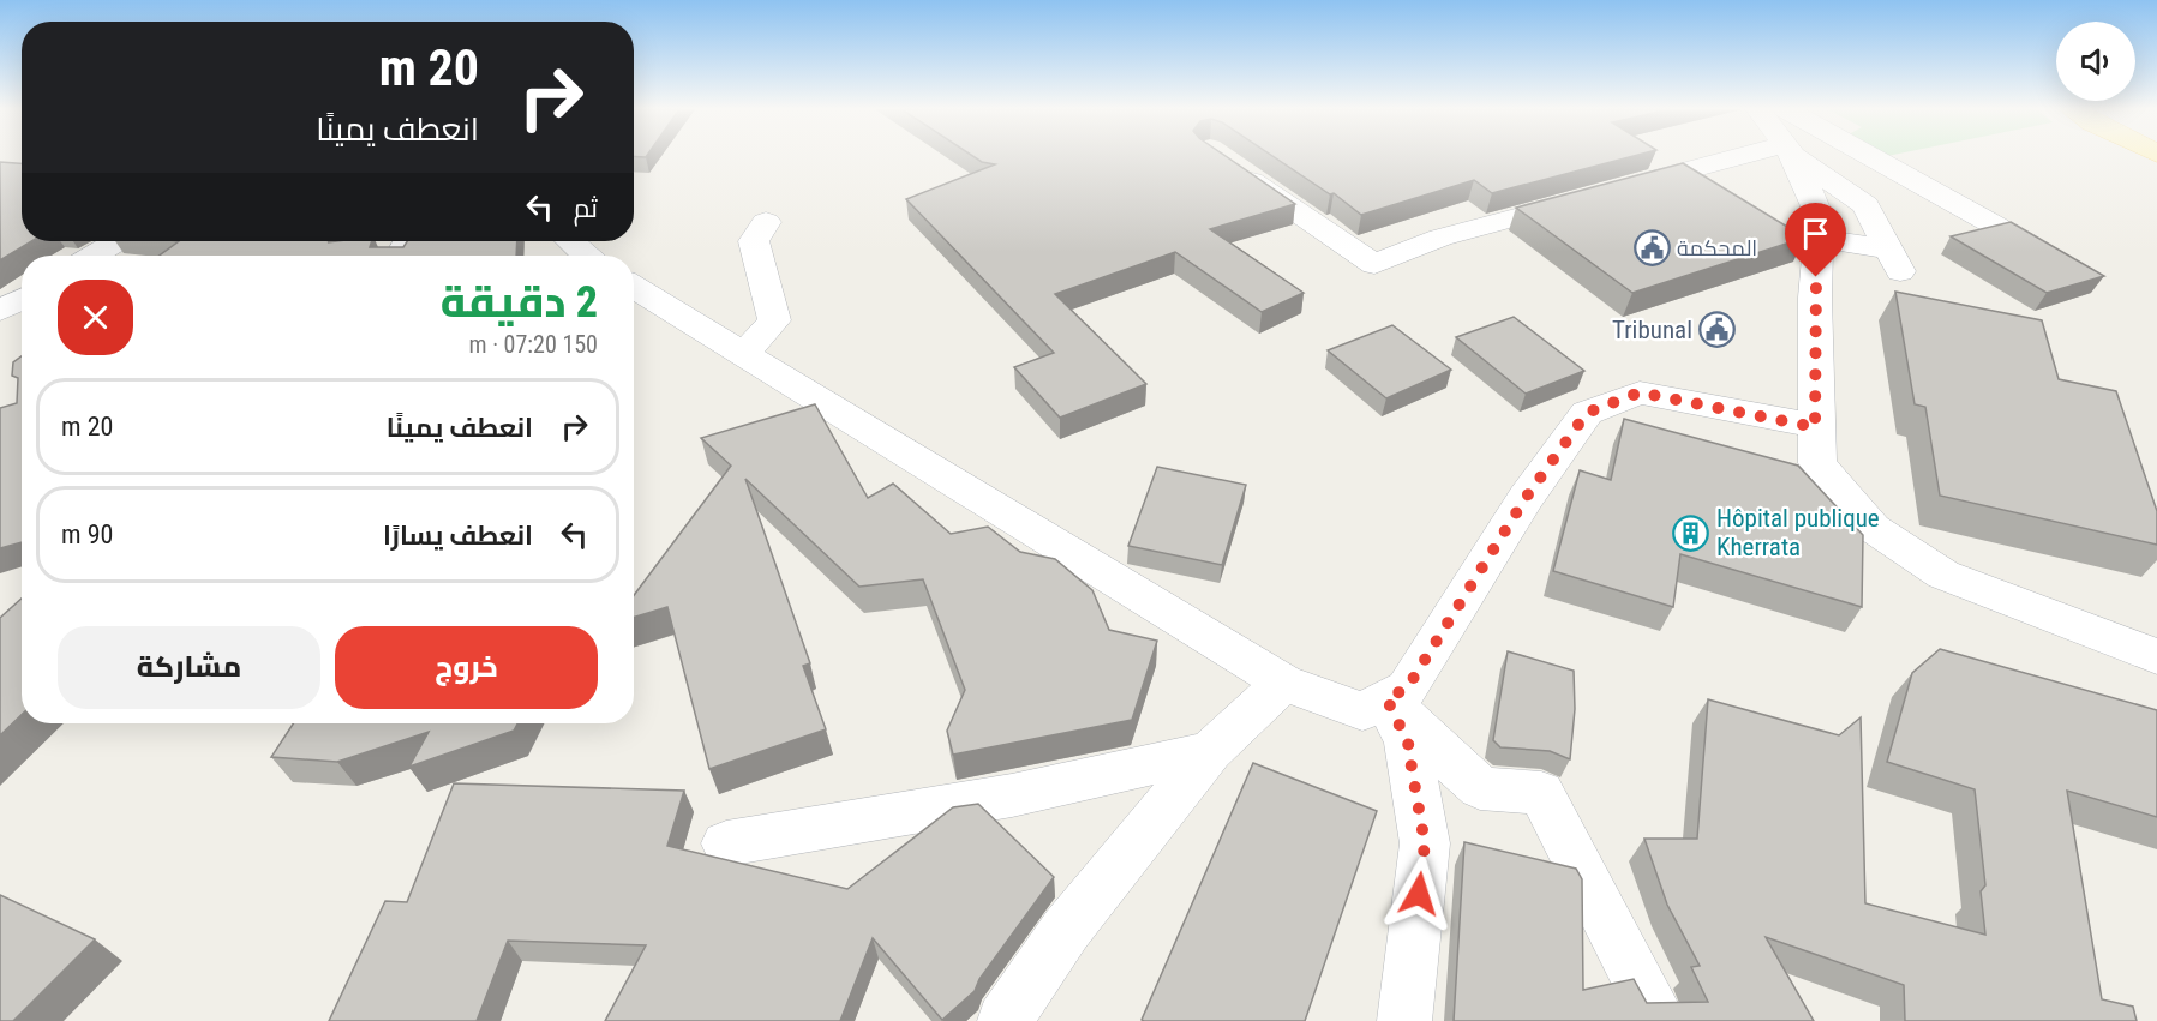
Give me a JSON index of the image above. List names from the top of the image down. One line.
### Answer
{"places":{"public building":["المحكمة","Tribunal"],"building":["Hôpital publique Kherrata"]},"page":{"turn":["20 m","انعطف يمينًا"],"then":"ثم","heading":["2 دقيقة","150 m · 07:20"],"list":[{"name":"انعطف يمينًا","value":"20 m"},{"name":"انعطف يسارًا","value":"90 m"}],"buttons":["خروج","مشاركة"]}}
